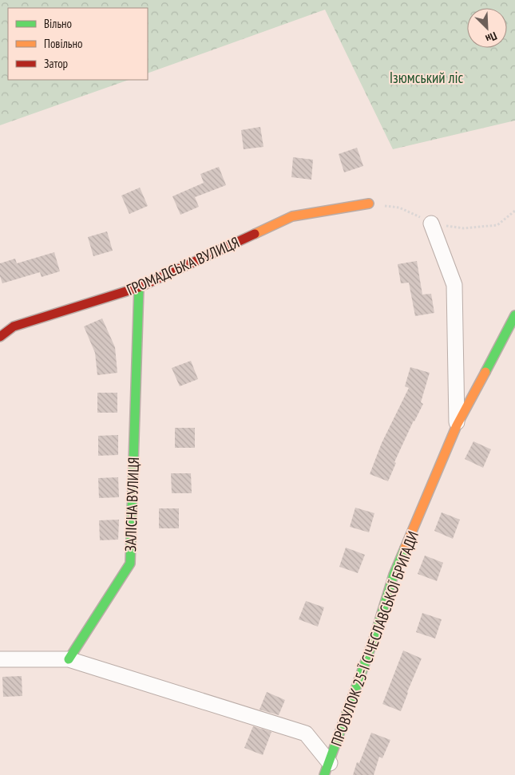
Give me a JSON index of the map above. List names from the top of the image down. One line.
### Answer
{"streets":{"street":["ГРОМАДСЬКА ВУЛИЦЯ","ЗАЛІСНА ВУЛИЦЯ","ПРОВУЛОК 25-Ї СІЧЕСЛАВСЬКОЇ БРИГАДИ"]},"crossings":[["ГРОМАДСЬКА ВУЛИЦЯ","ЗАЛІСНА ВУЛИЦЯ"],["ЗАЛІСНА ВУЛИЦЯ","ПРОВУЛОК 25-Ї СІЧЕСЛАВСЬКОЇ БРИГАДИ"]],"parks":["Ізюмський ліс"],"legend":["Вільно","Повільно","Затор"],"north":"bottom right"}
